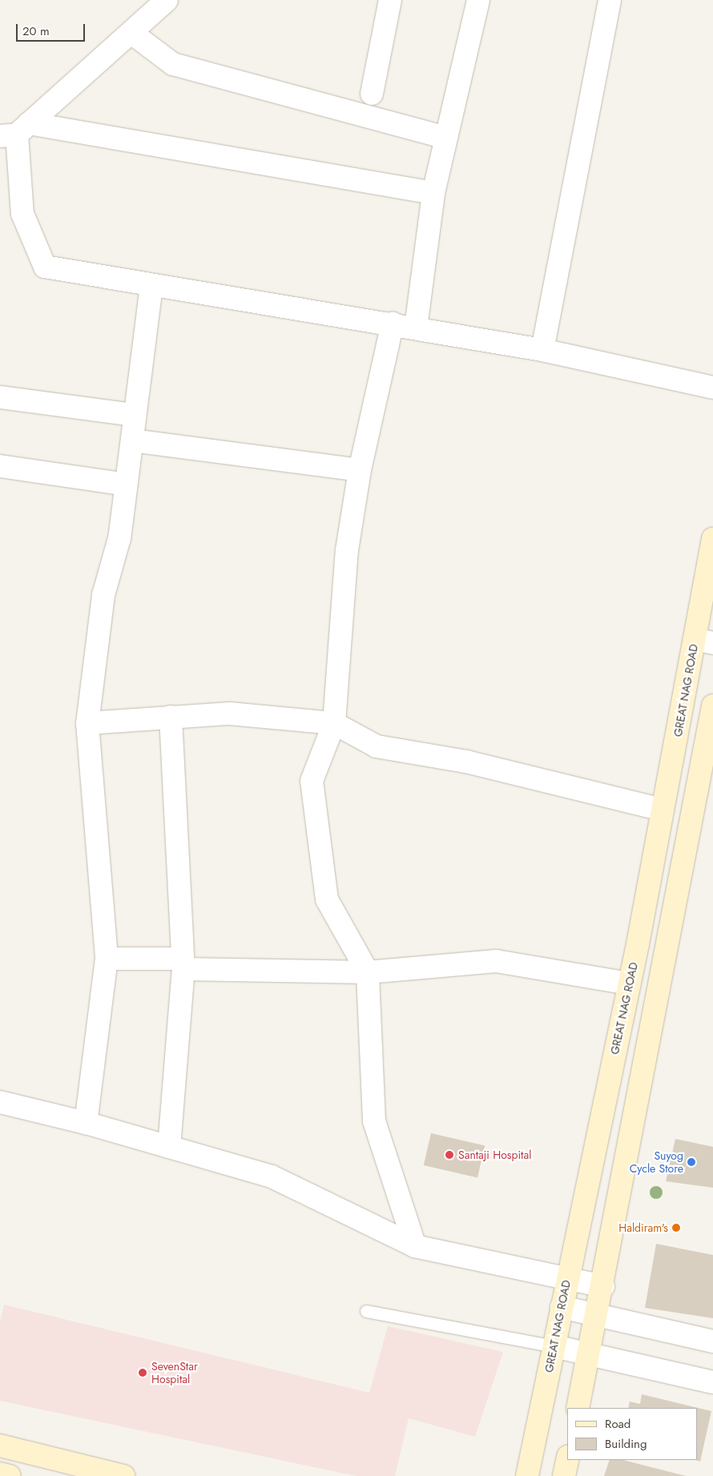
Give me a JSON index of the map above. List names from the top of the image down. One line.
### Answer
{"streets":{"main road":["GREAT NAG ROAD"]},"places":["Santaji Hospital","Suyog Cycle Store","Haldiram's","SevenStar Hospital"],"legend":["Road","Building"],"scale_bar":"20 m"}
